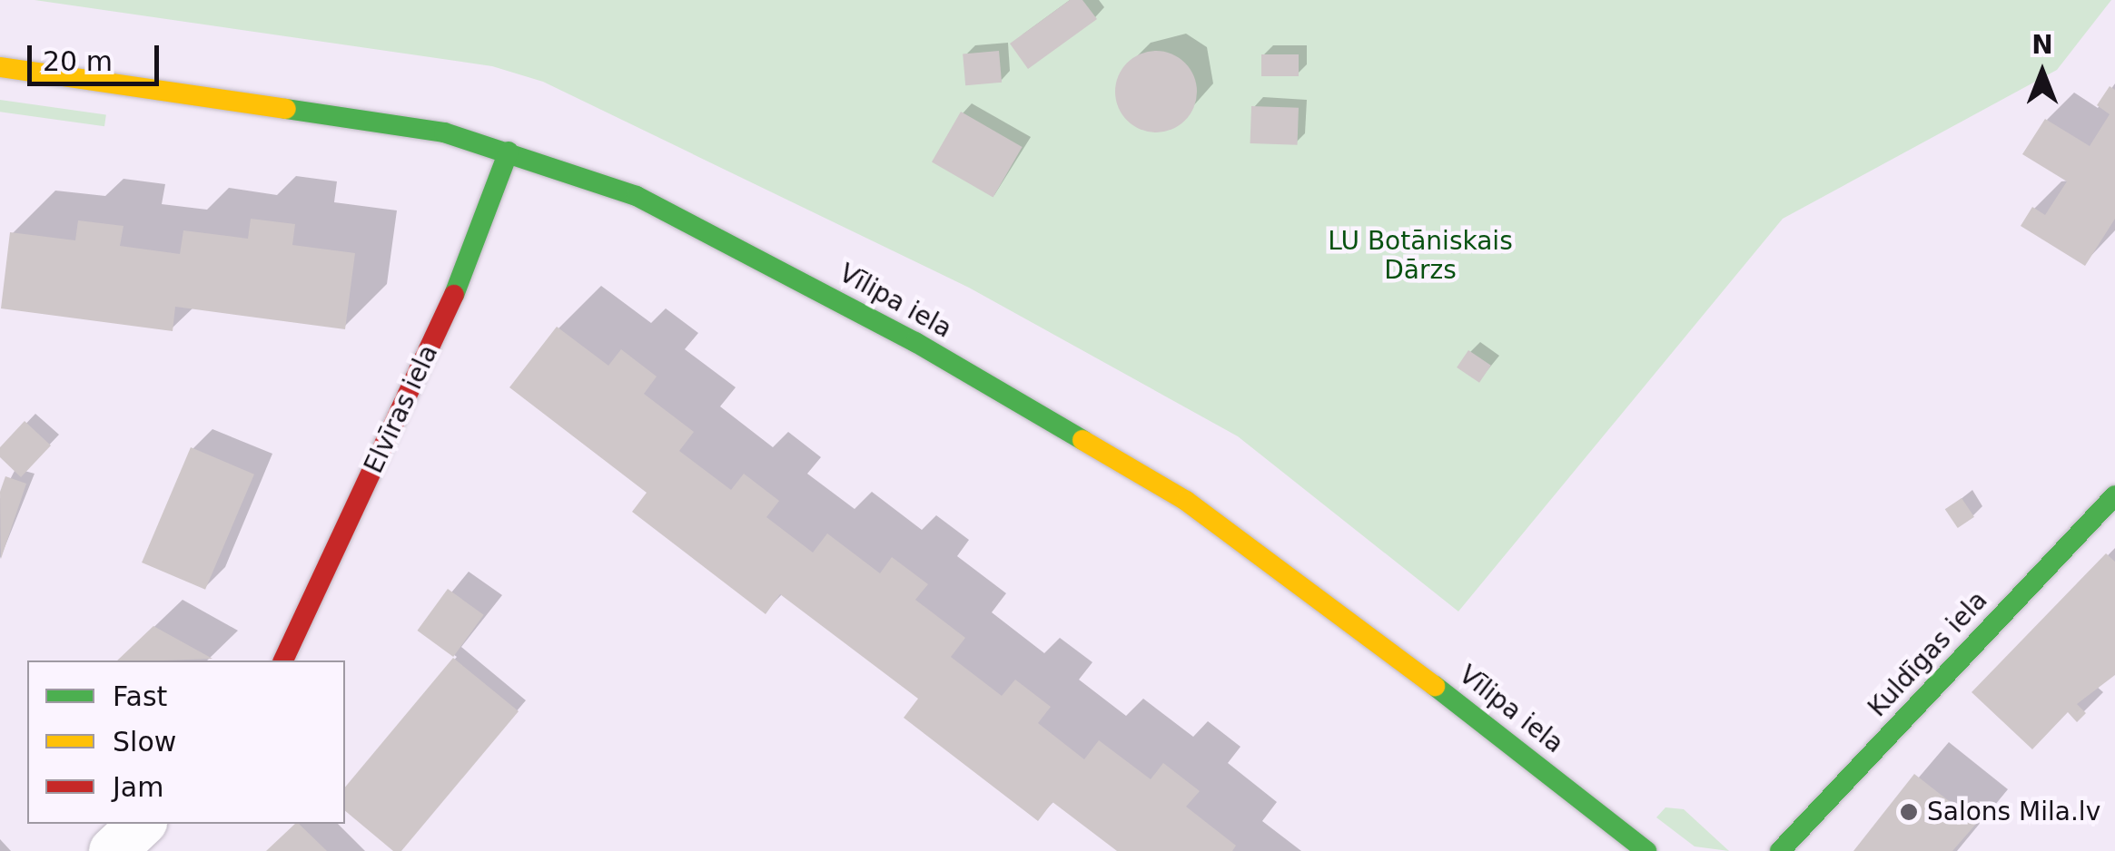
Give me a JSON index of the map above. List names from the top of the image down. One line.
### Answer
{"streets":{"street":["Vīlipa iela","Elvīras iela","Kuldīgas iela"]},"crossings":[["Vīlipa iela","Elvīras iela"]],"parks":["LU Botāniskais Dārzs"],"places":["Salons Mila.lv"],"legend":["Fast","Slow","Jam"],"scale_bar":"20 m","north":"top"}
